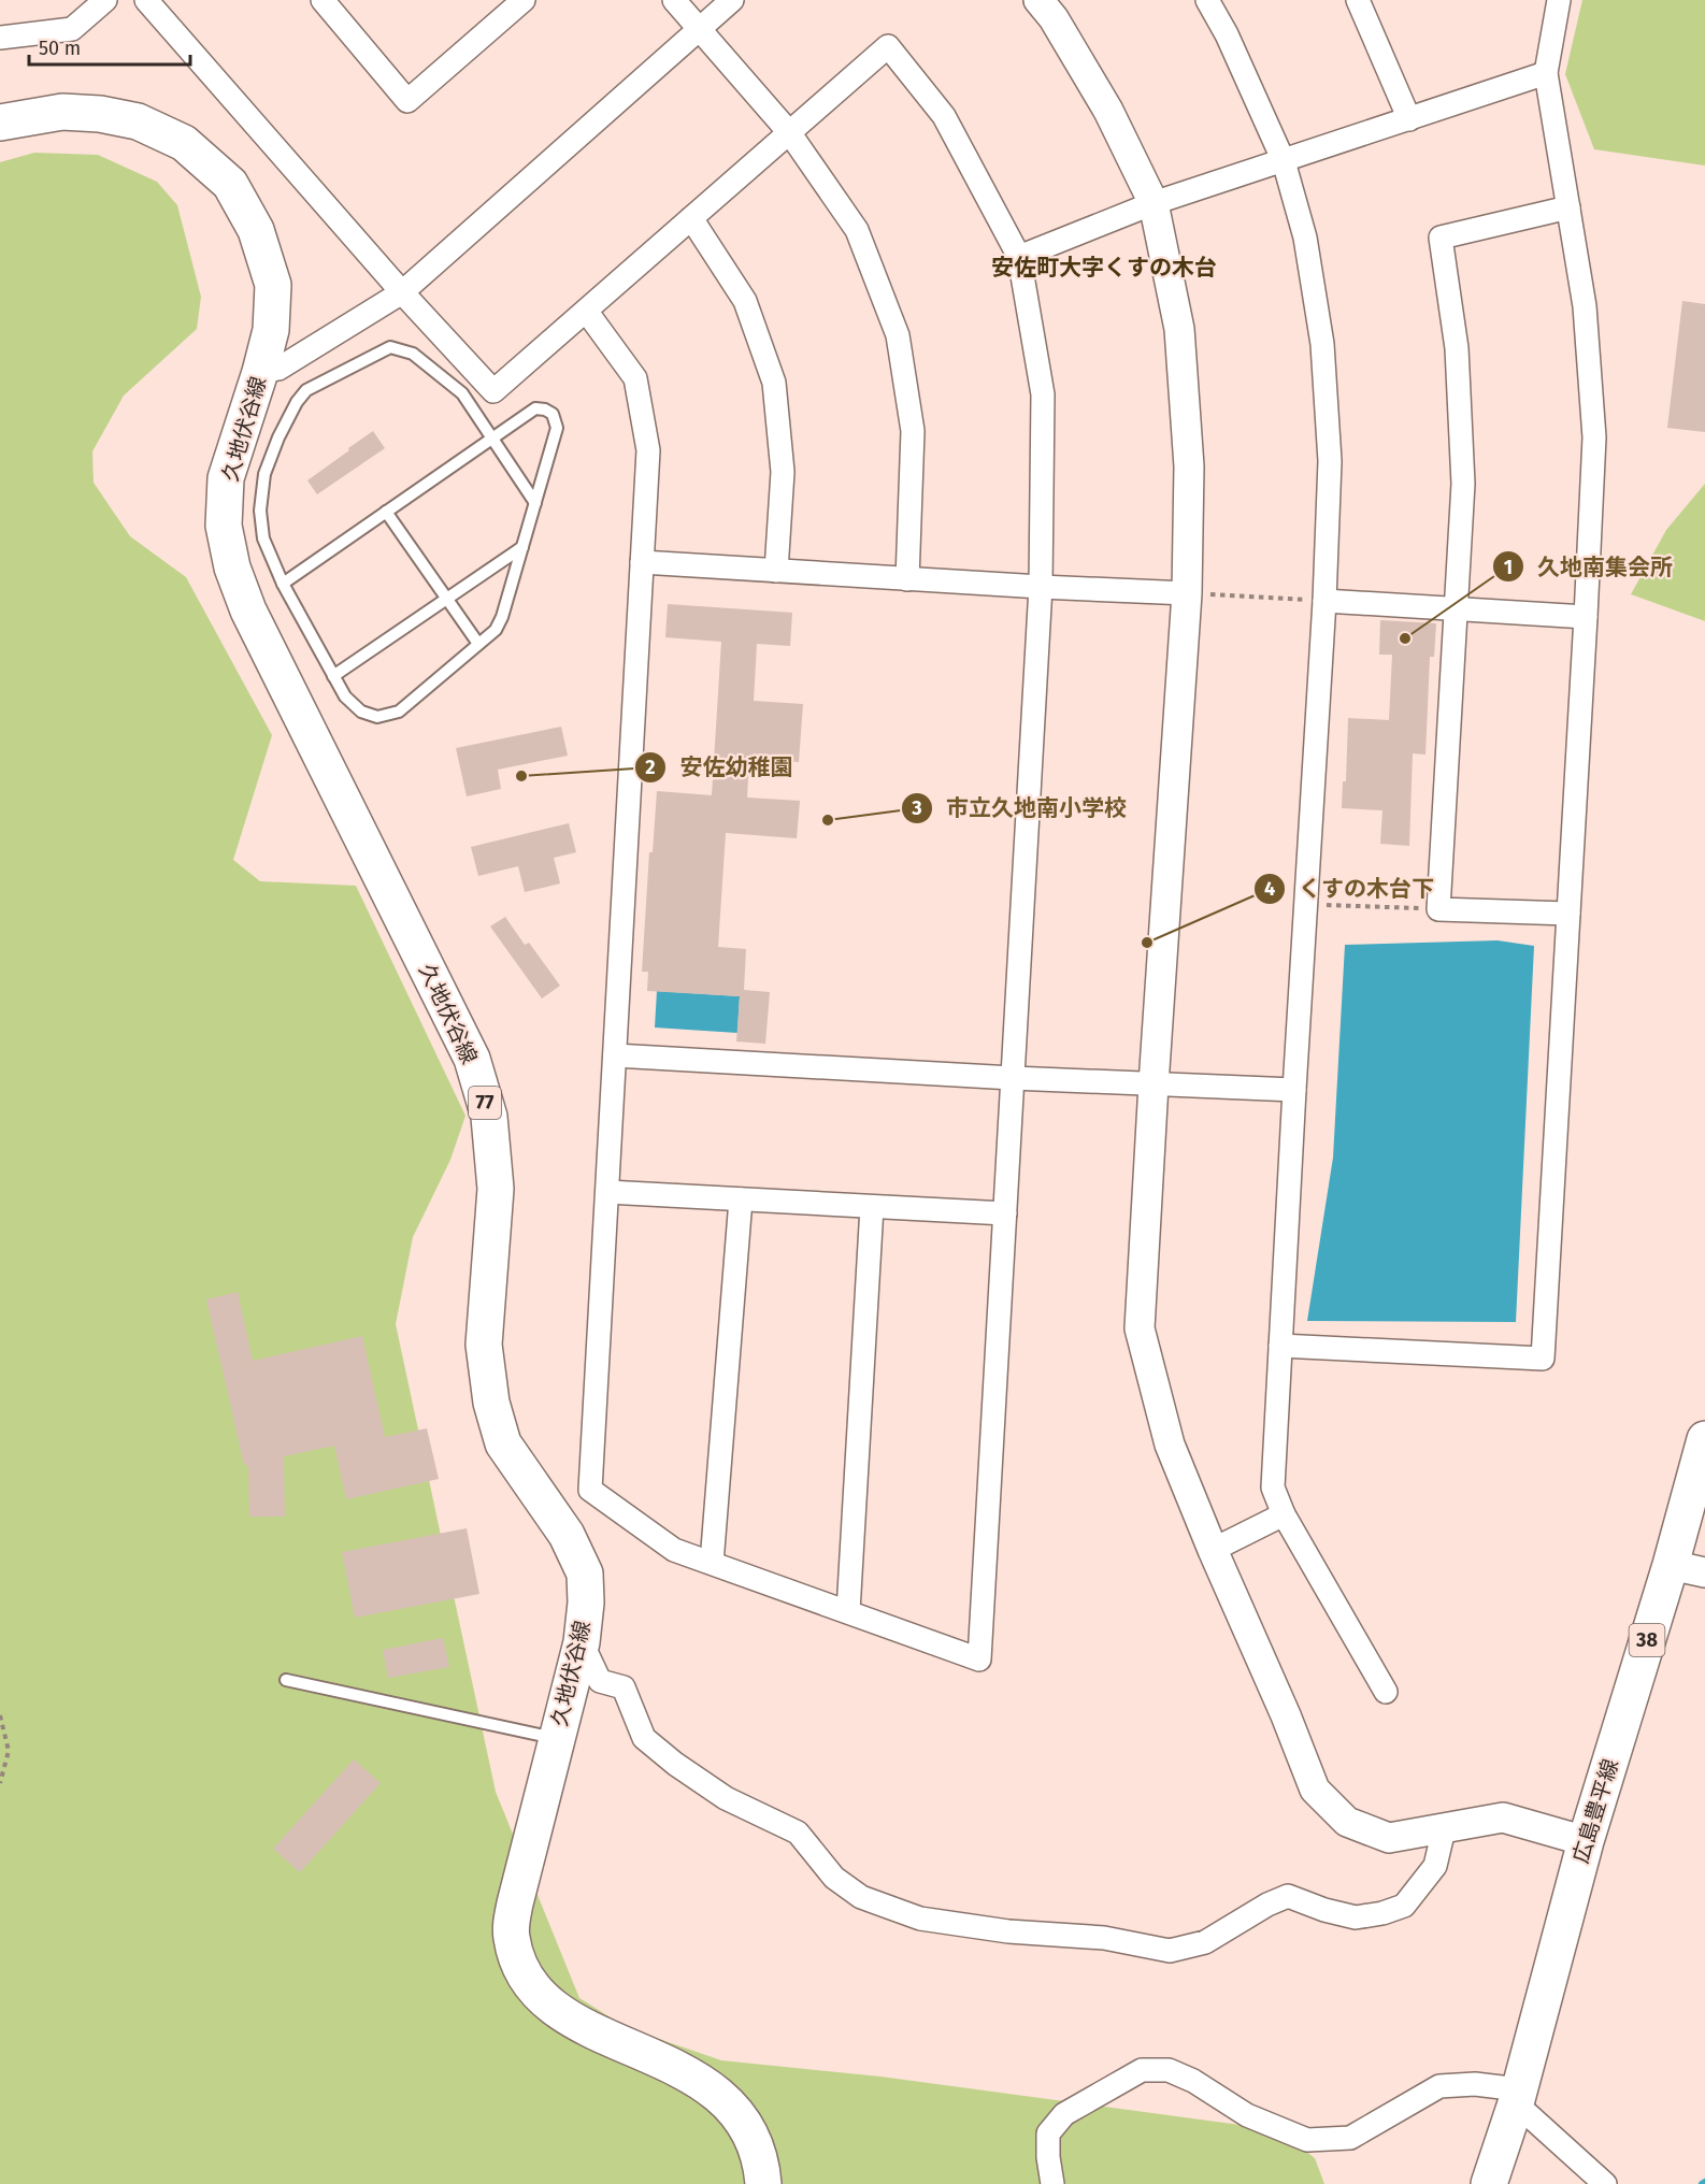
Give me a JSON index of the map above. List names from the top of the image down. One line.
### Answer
{"streets":{"main road":["久地伏谷線","77","38","広島豊平線"]},"districts":["安佐町大字くすの木台"],"places":["久地南集会所","安佐幼稚園","市立久地南小学校","くすの木台下"],"scale_bar":"50 m"}
